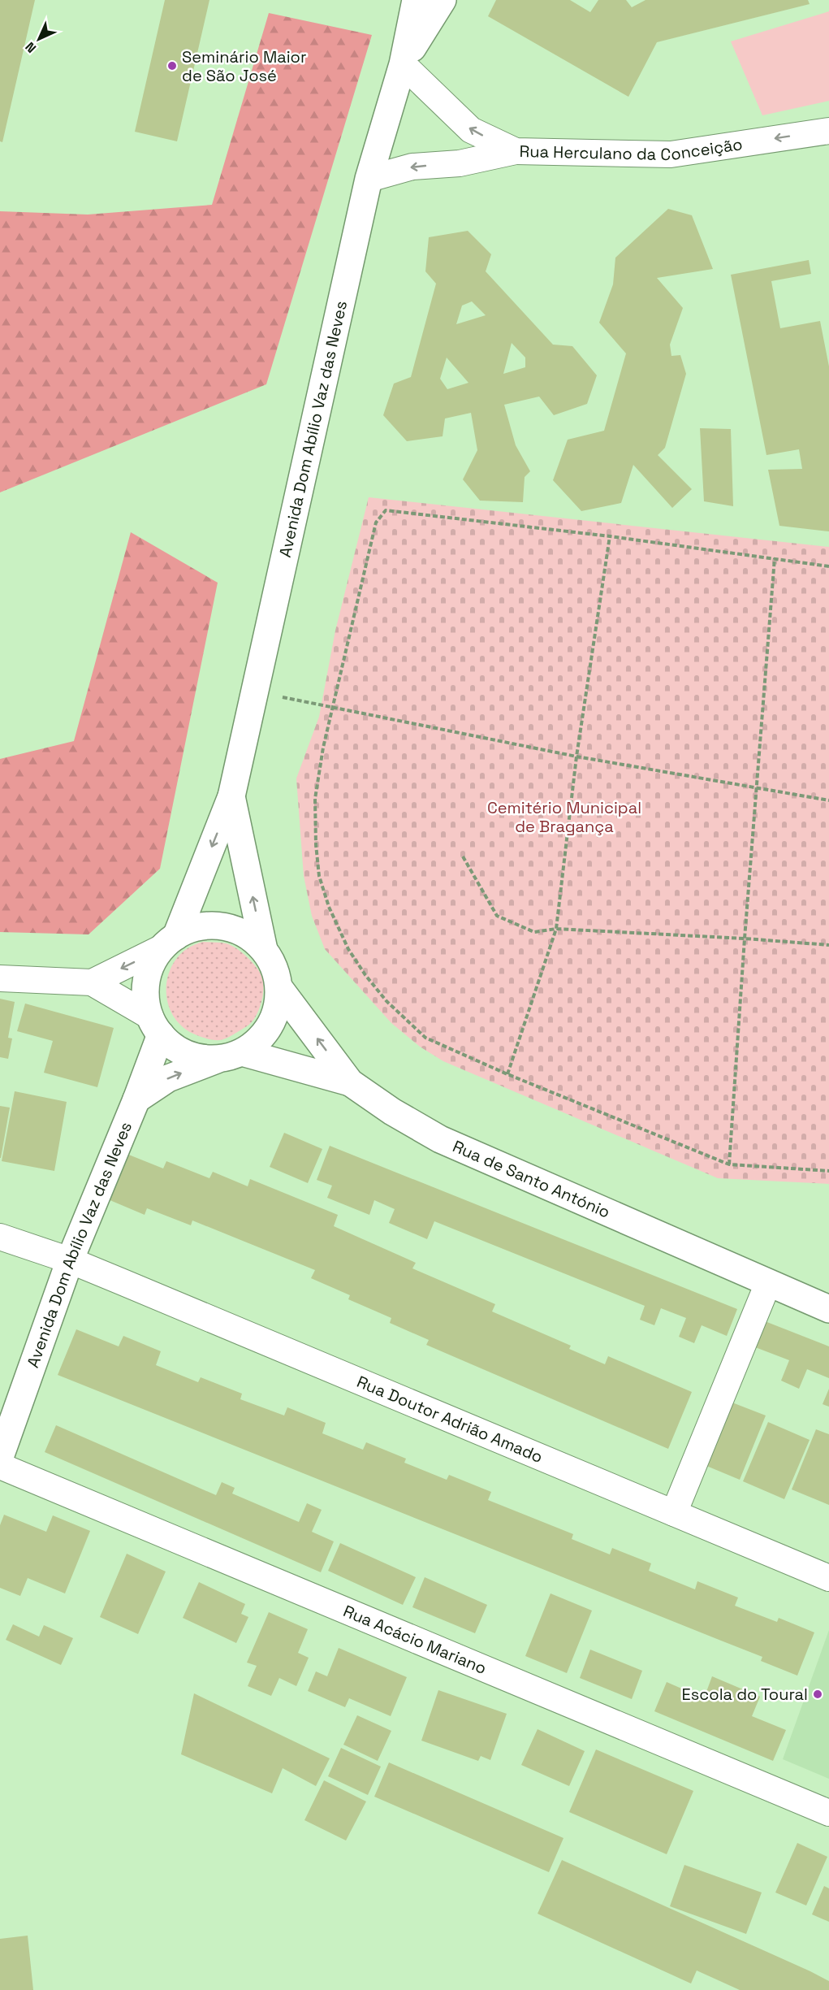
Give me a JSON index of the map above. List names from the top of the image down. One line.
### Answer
{"streets":{"street":["Rua Herculano da Conceição","Avenida Dom Abílio Vaz das Neves","Rua de Santo António","Rua Doutor Adrião Amado","Rua Acácio Mariano"]},"crossings":[["Rua Herculano da Conceição","Avenida Dom Abílio Vaz das Neves"],["Avenida Dom Abílio Vaz das Neves","Rua de Santo António"],["Avenida Dom Abílio Vaz das Neves","Rua Doutor Adrião Amado"]],"parks":["Cemitério Municipal de Bragança"],"places":["Seminário Maior de São José","Escola do Toural"],"north":"bottom left"}
